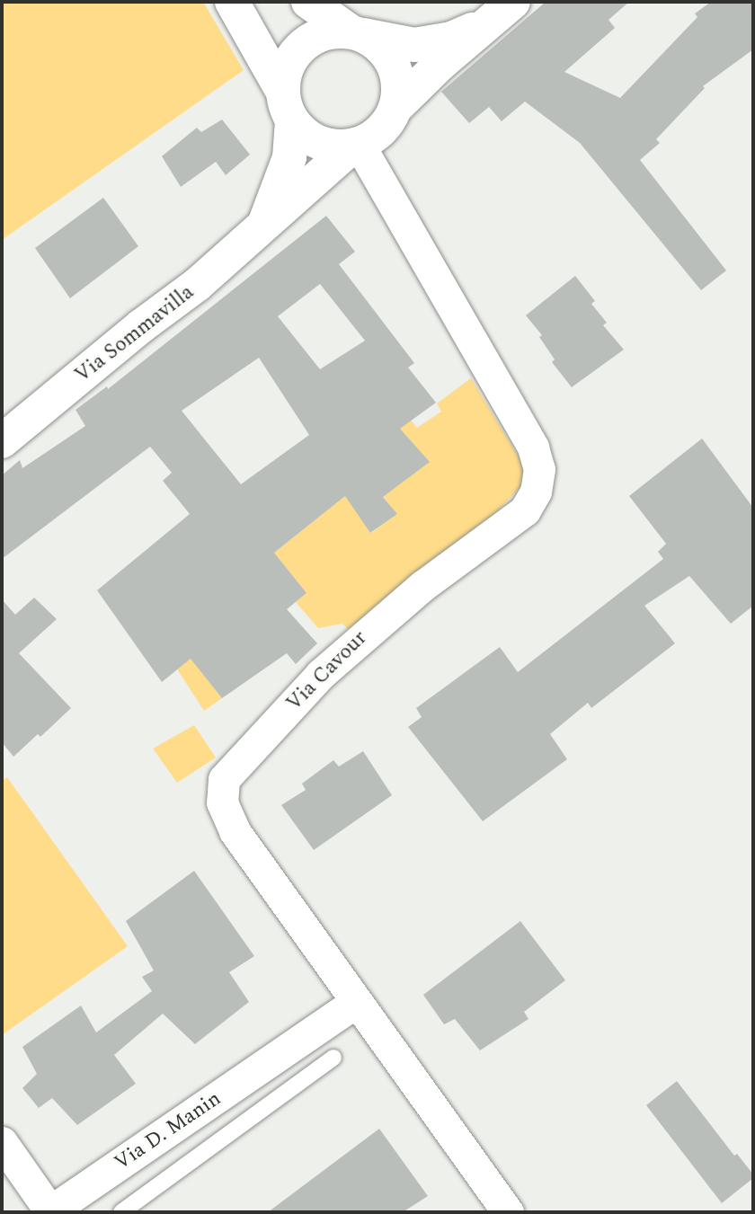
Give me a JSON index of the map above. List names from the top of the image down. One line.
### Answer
{"streets":{"main road":["Via Sommavilla"],"street":["Via Cavour","Via D. Manin"]},"crossings":[["Via Sommavilla","Via Cavour"],["Via Cavour","Via D. Manin"]]}
